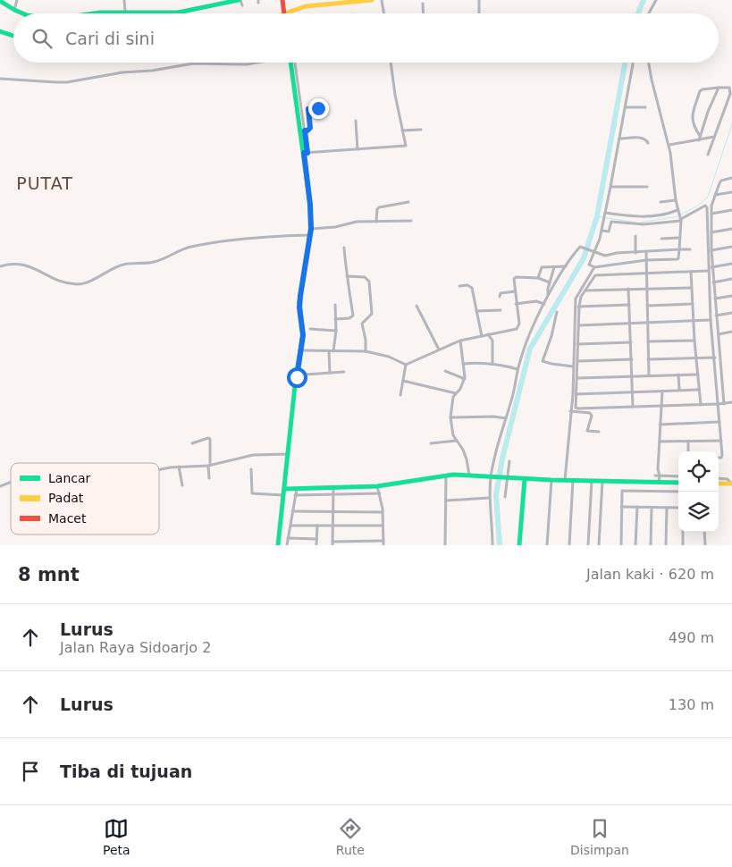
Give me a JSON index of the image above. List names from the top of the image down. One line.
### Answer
{"districts":["PUTAT"],"legend":["Lancar","Padat","Macet"],"page":{"search":"Cari di sini","heading":["8 mnt","Jalan kaki · 620 m"],"list":[["Lurus","Jalan Raya Sidoarjo 2","490 m"],["Lurus","130 m"],"Tiba di tujuan"],"nav":["Peta","Rute","Disimpan"]}}
